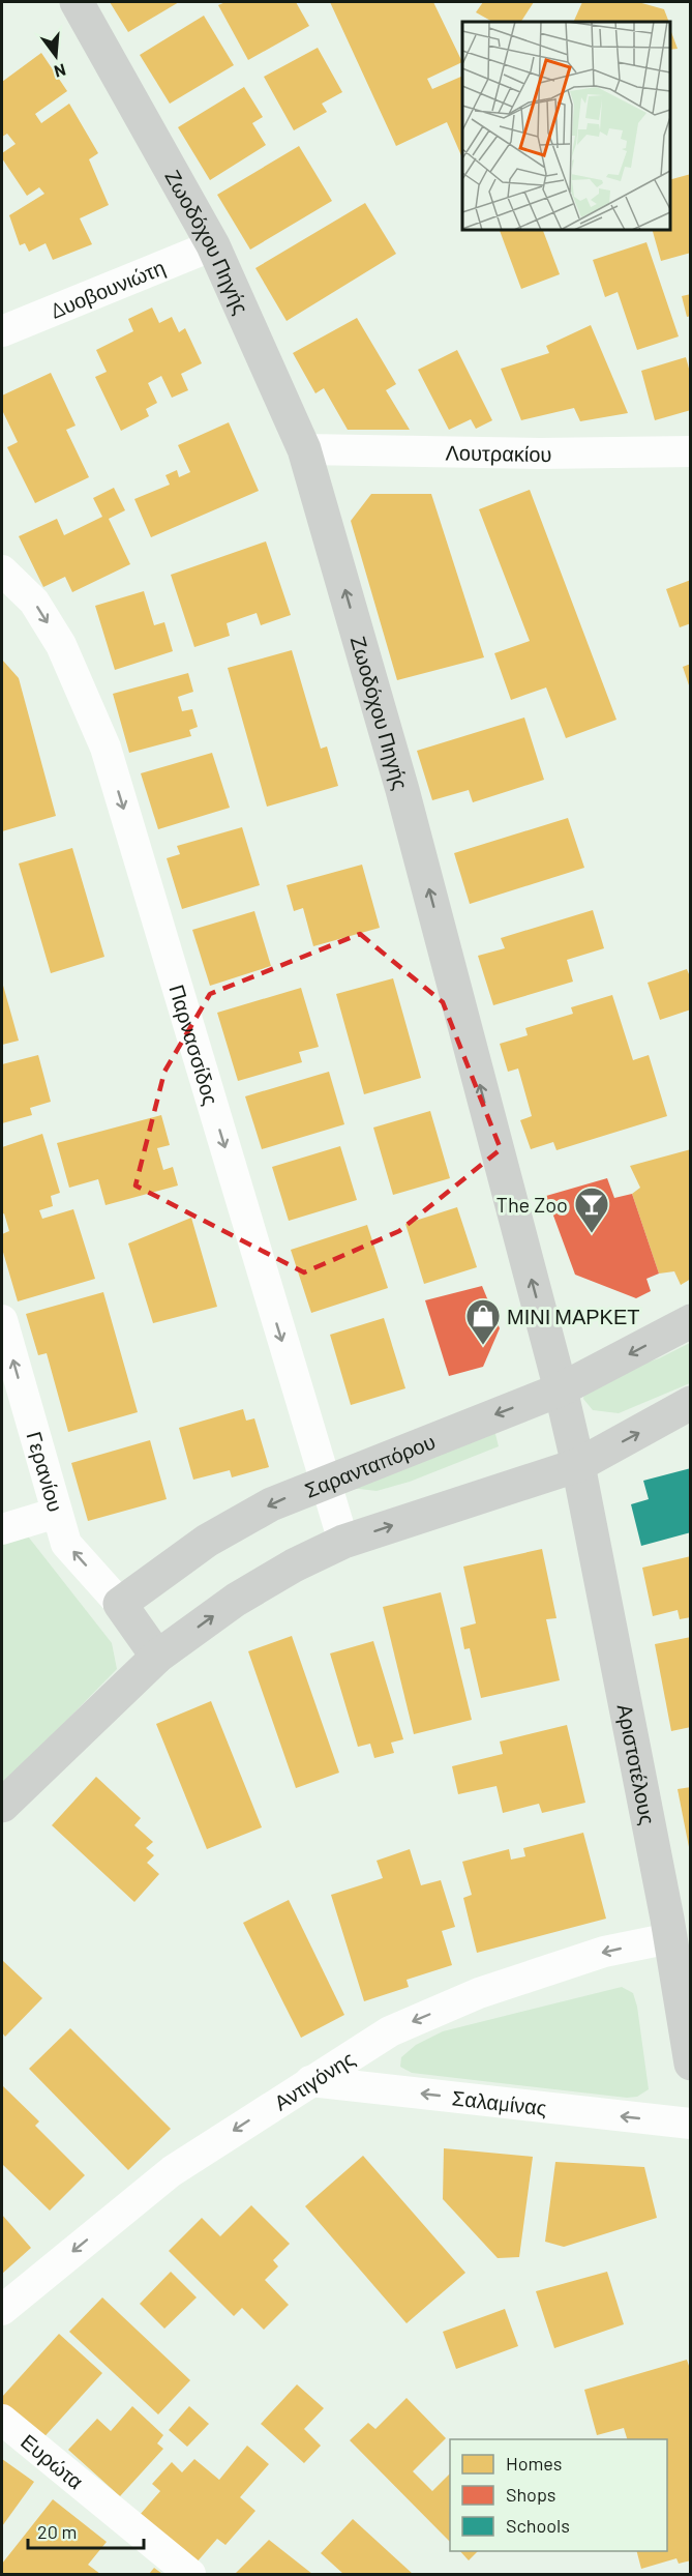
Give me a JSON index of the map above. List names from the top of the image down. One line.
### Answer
{"streets":{"street":["Ζωοδόχου Πηγής","Δυοβουνιώτη","Λουτρακίου","Παρνασσίδος","Σαρανταπόρου","Γερανίου","Αριστοτέλους","Αντιγόνης","Σαλαμίνας","Ευρώτα"]},"crossings":[["Ζωοδόχου Πηγής","Δυοβουνιώτη"],["Ζωοδόχου Πηγής","Λουτρακίου"],["Ζωοδόχου Πηγής","Σαρανταπόρου"],["Ζωοδόχου Πηγής","Αριστοτέλους"],["Παρνασσίδος","Σαρανταπόρου"],["Σαρανταπόρου","Γερανίου"],["Αριστοτέλους","Αντιγόνης"],["Αντιγόνης","Σαλαμίνας"]],"one_way":["Ζωοδόχου Πηγής","Παρνασσίδος","Γερανίου","Αντιγόνης","Σαλαμίνας"],"places":{"bar":["The Zoo"],"shop":["ΜΙΝΙ ΜΑΡΚΕΤ"]},"legend":["Homes","Shops","Schools"],"scale_bar":"20 m","north":"bottom"}
